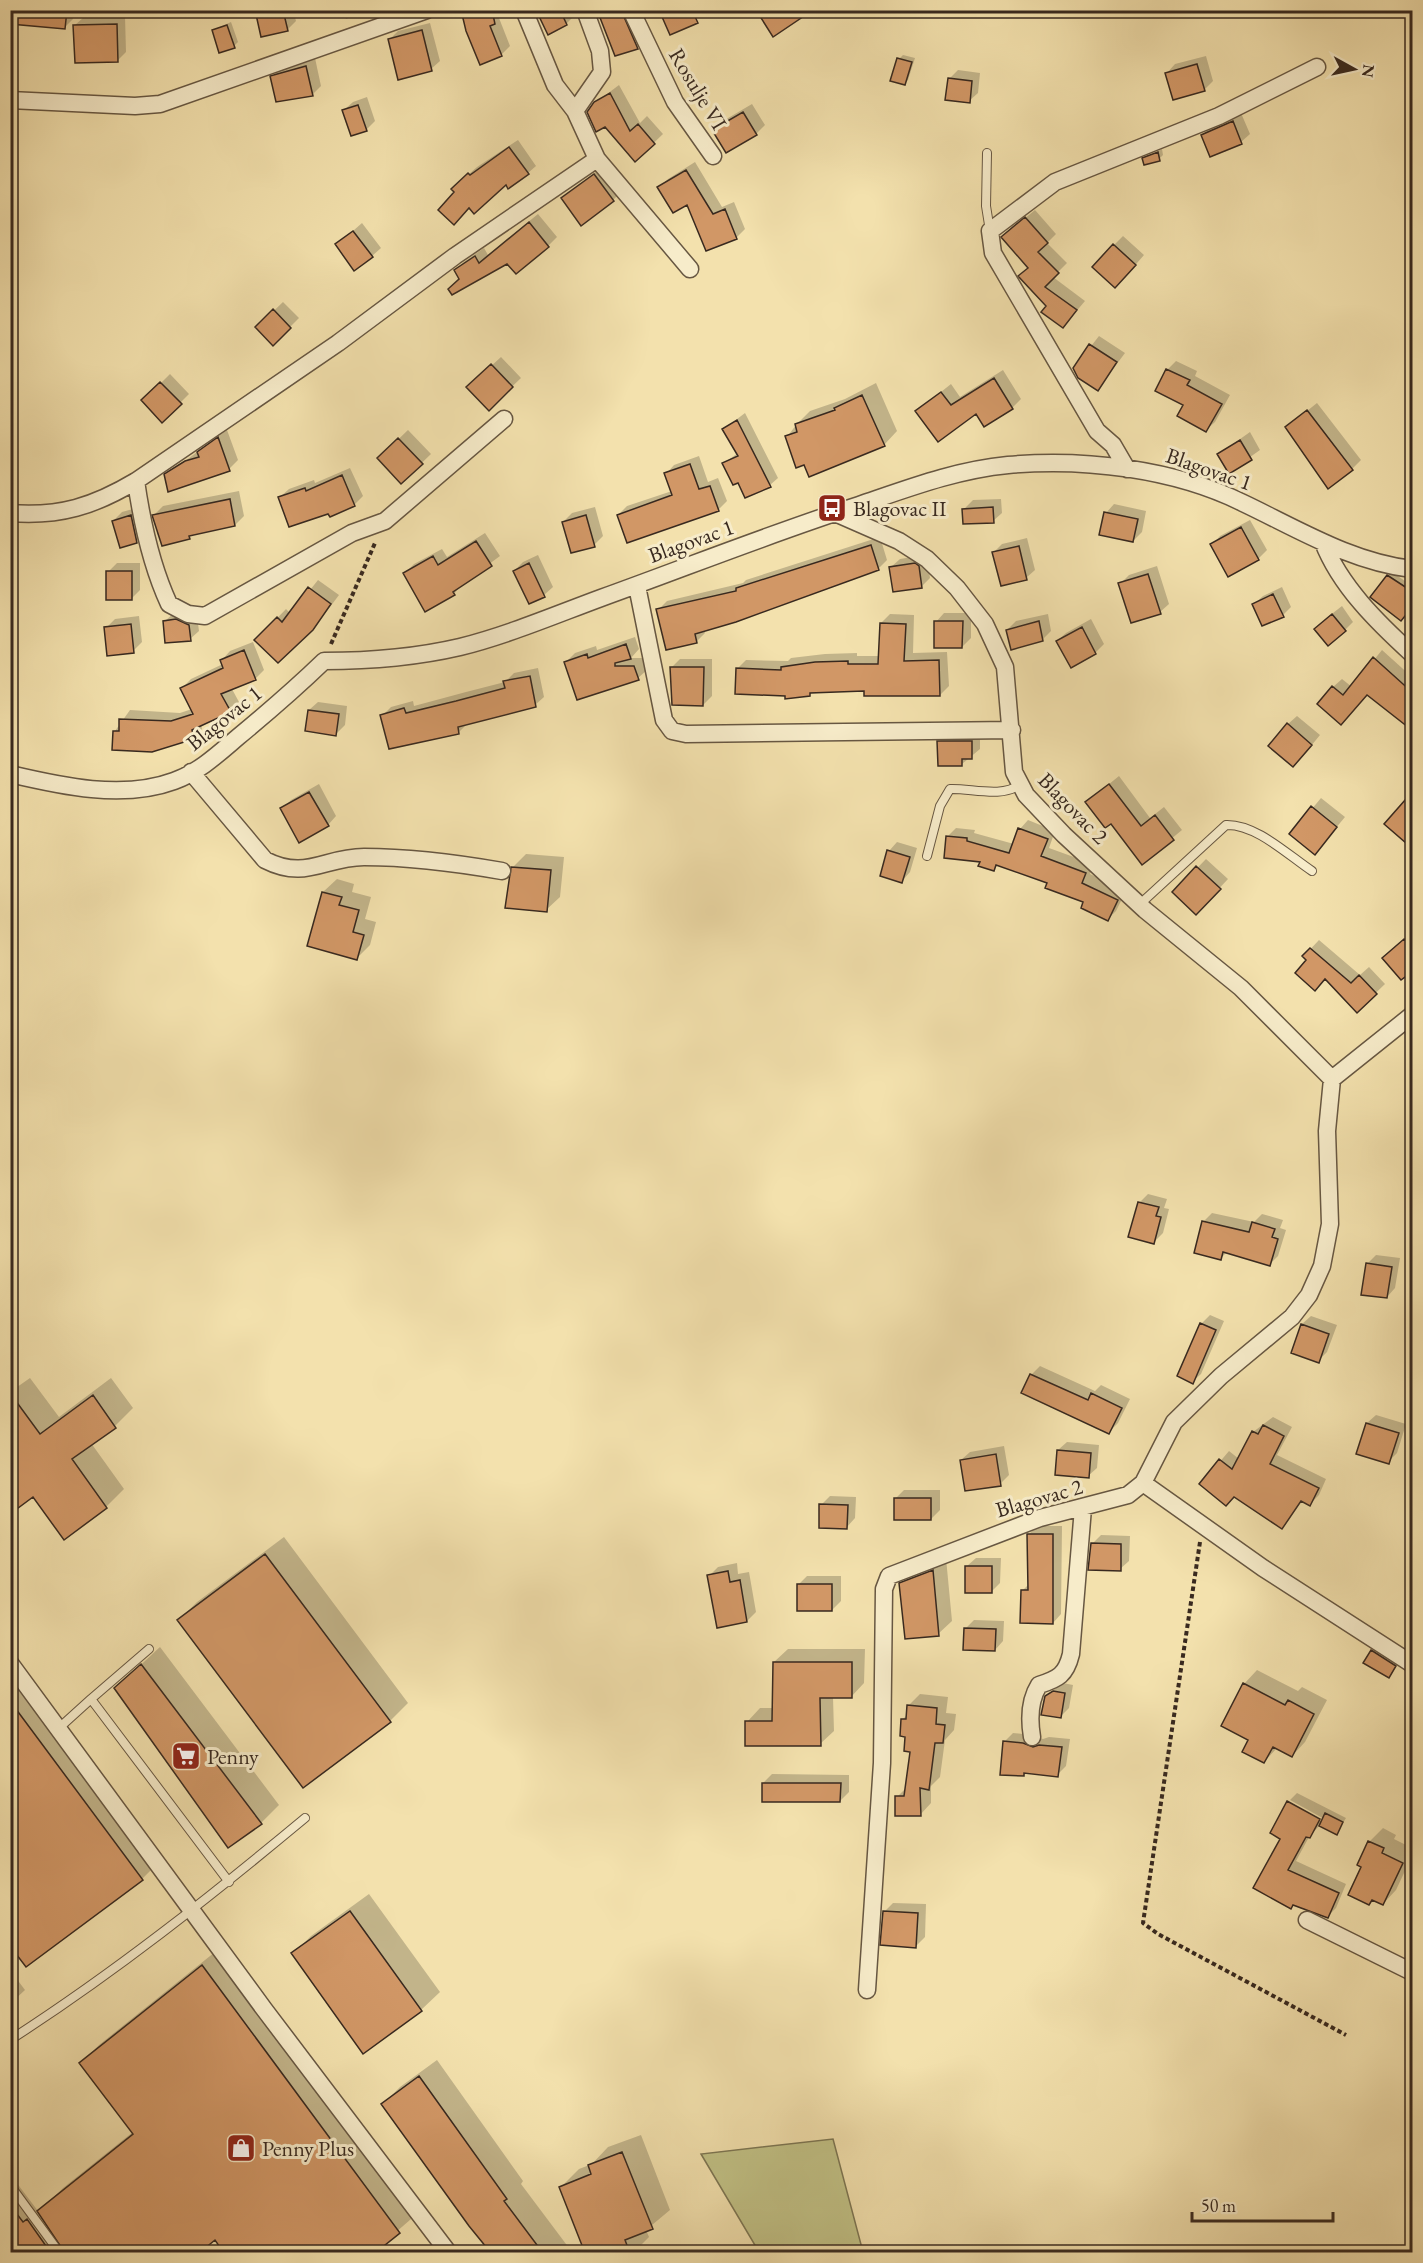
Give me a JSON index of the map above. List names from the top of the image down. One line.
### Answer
{"streets":{"street":["Rosulje VI","Blagovac 1","Blagovac 2"]},"crossings":[["Blagovac 1","Blagovac 2"]],"places":{"bus stop":["Blagovac II"],"supermarket":["Penny"],"shop":["Penny Plus"]},"scale_bar":"50 m","north":"right"}
